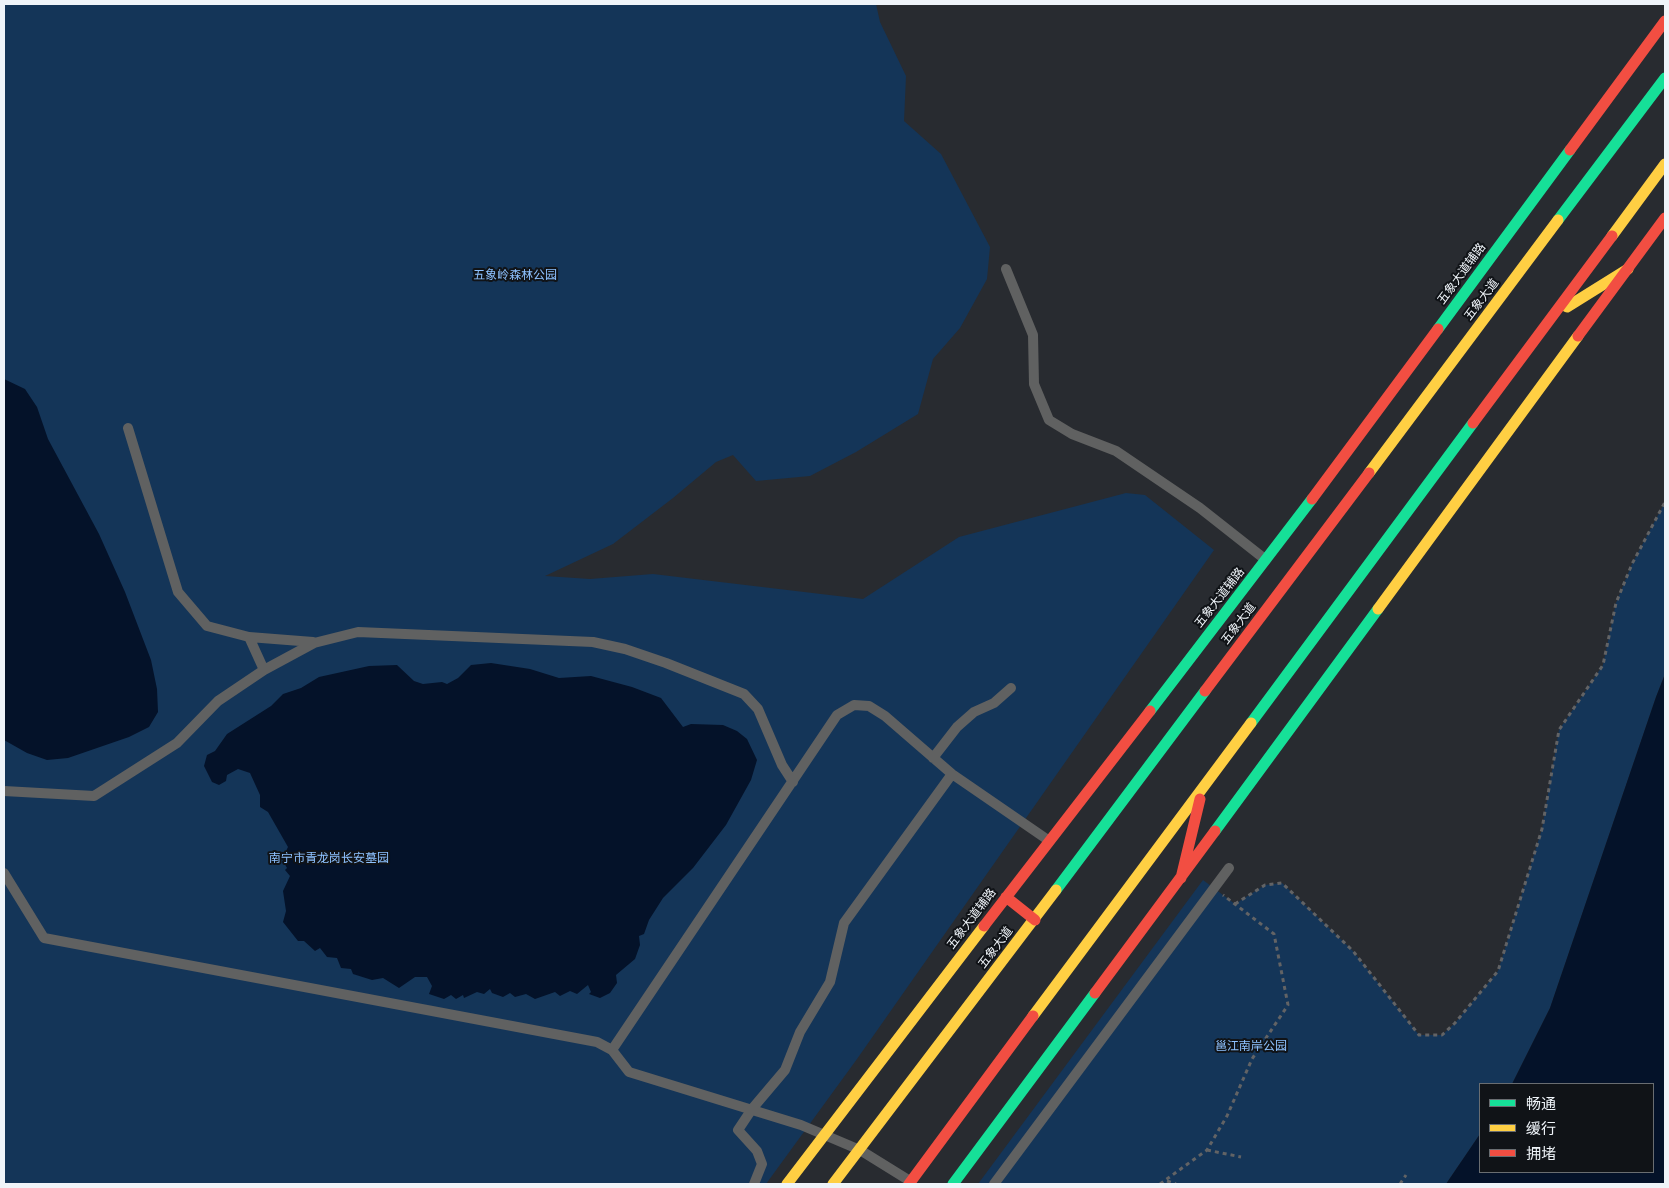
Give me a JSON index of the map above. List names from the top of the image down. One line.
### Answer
{"streets":{"main road":["五象大道辅路","五象大道"]},"parks":["五象岭森林公园","南宁市青龙岗长安墓园","邕江南岸公园"],"legend":["畅通","缓行","拥堵"]}
